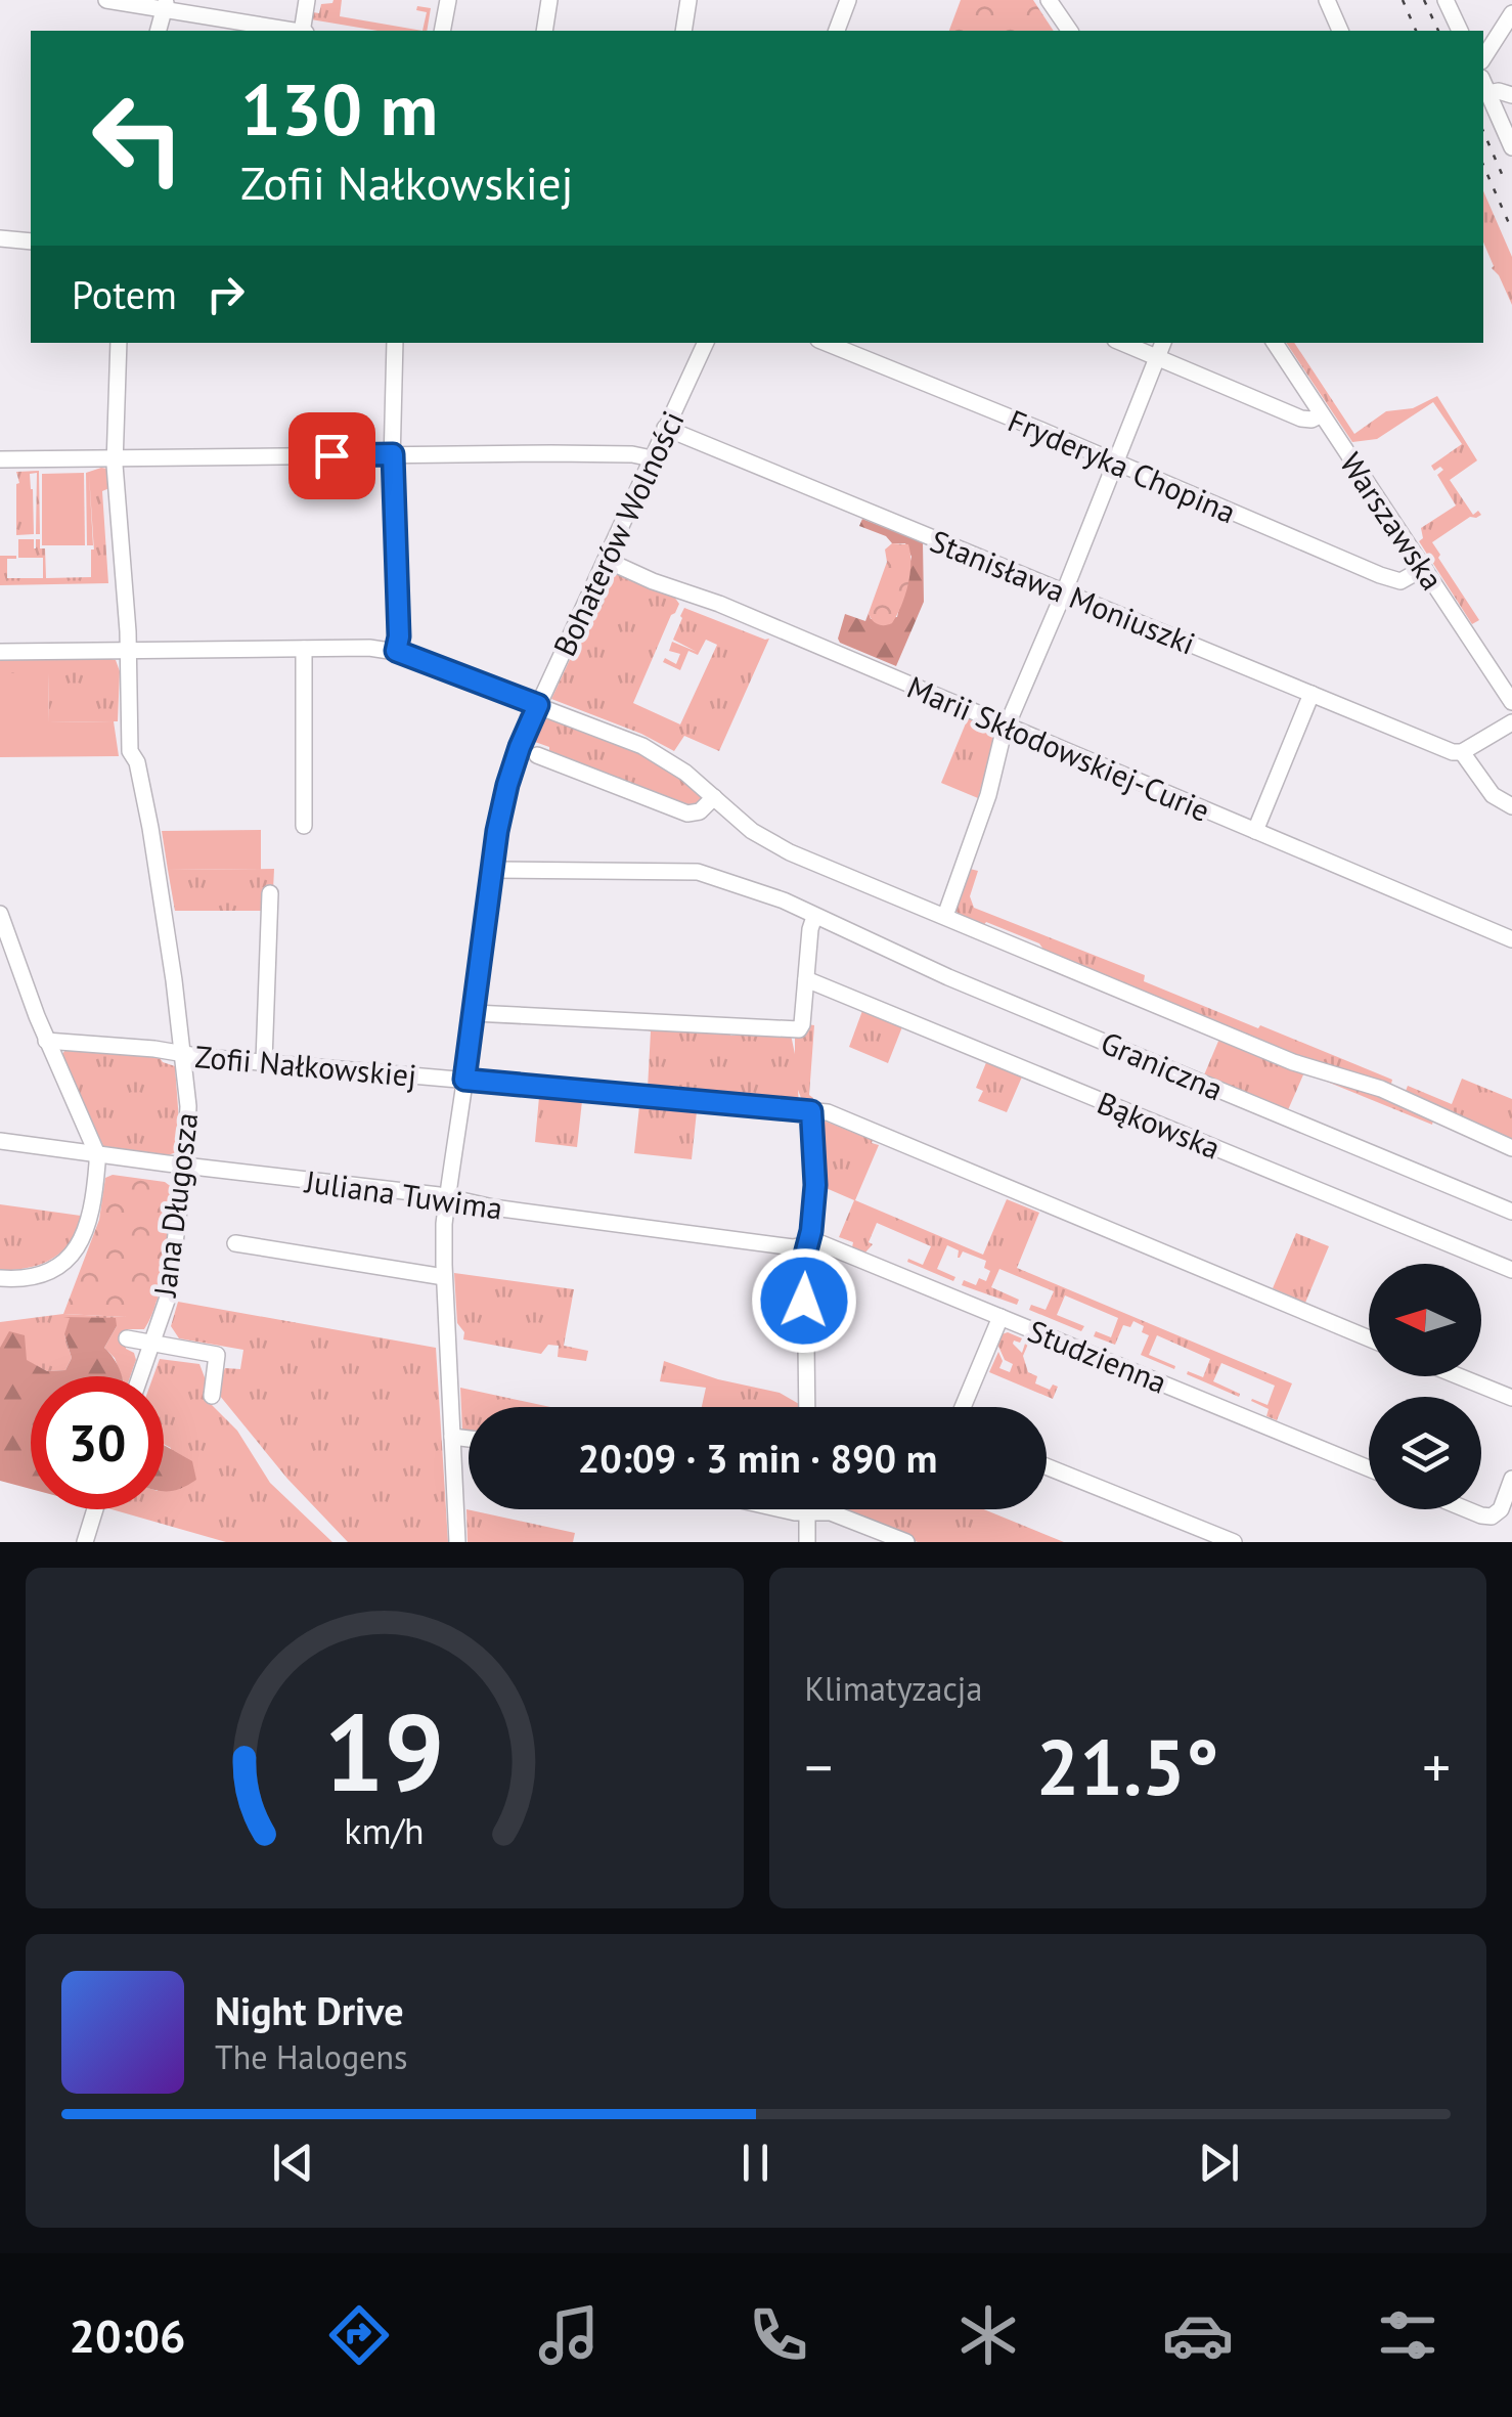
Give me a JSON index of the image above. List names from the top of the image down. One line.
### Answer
{"streets":{"street":["Fryderyka Chopina","Warszawska","Bohaterów Wolności","Stanisława Moniuszki","Marii Skłodowskiej-Curie","Zofii Nałkowskiej","Graniczna","Bąkowska","Juliana Tuwima","Jana Długosza","Studzienna"]},"crossings":[["Fryderyka Chopina","Warszawska"],["Bohaterów Wolności","Stanisława Moniuszki"],["Bohaterów Wolności","Marii Skłodowskiej-Curie"],["Bohaterów Wolności","Zofii Nałkowskiej"],["Bohaterów Wolności","Graniczna"],["Bohaterów Wolności","Juliana Tuwima"],["Zofii Nałkowskiej","Jana Długosza"],["Juliana Tuwima","Jana Długosza"],["Juliana Tuwima","Studzienna"]],"north":"left","page":{"turn":["130 m","Zofii Nałkowskiej"],"then":"Potem","limit":"30","trip":"20:09 · 3 min · 890 m","tile":"Klimatyzacja","heat":["−","21.5°","+"],"song":["Night Drive","The Halogens"],"tabs":"20:06","gauge":["19","km/h"]}}
